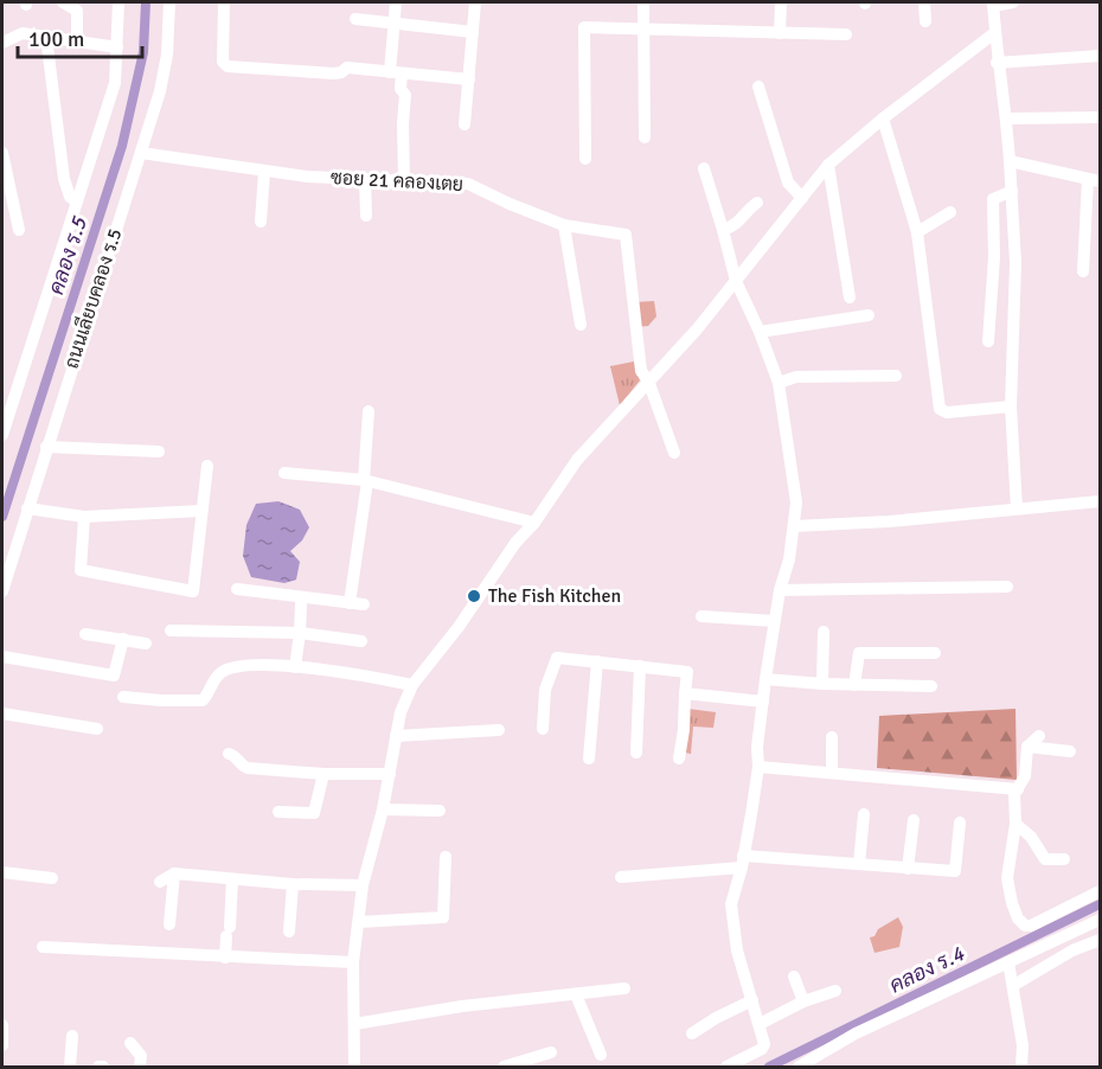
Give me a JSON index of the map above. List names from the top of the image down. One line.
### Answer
{"streets":{"street":["ซอย 21 คลองเตย","ถนนเลียบคลอง ร.5"]},"crossings":[["ซอย 21 คลองเตย","ถนนเลียบคลอง ร.5"]],"water":["คลอง ร.5","คลอง ร.4"],"places":["The Fish Kitchen"],"scale_bar":"100 m"}
